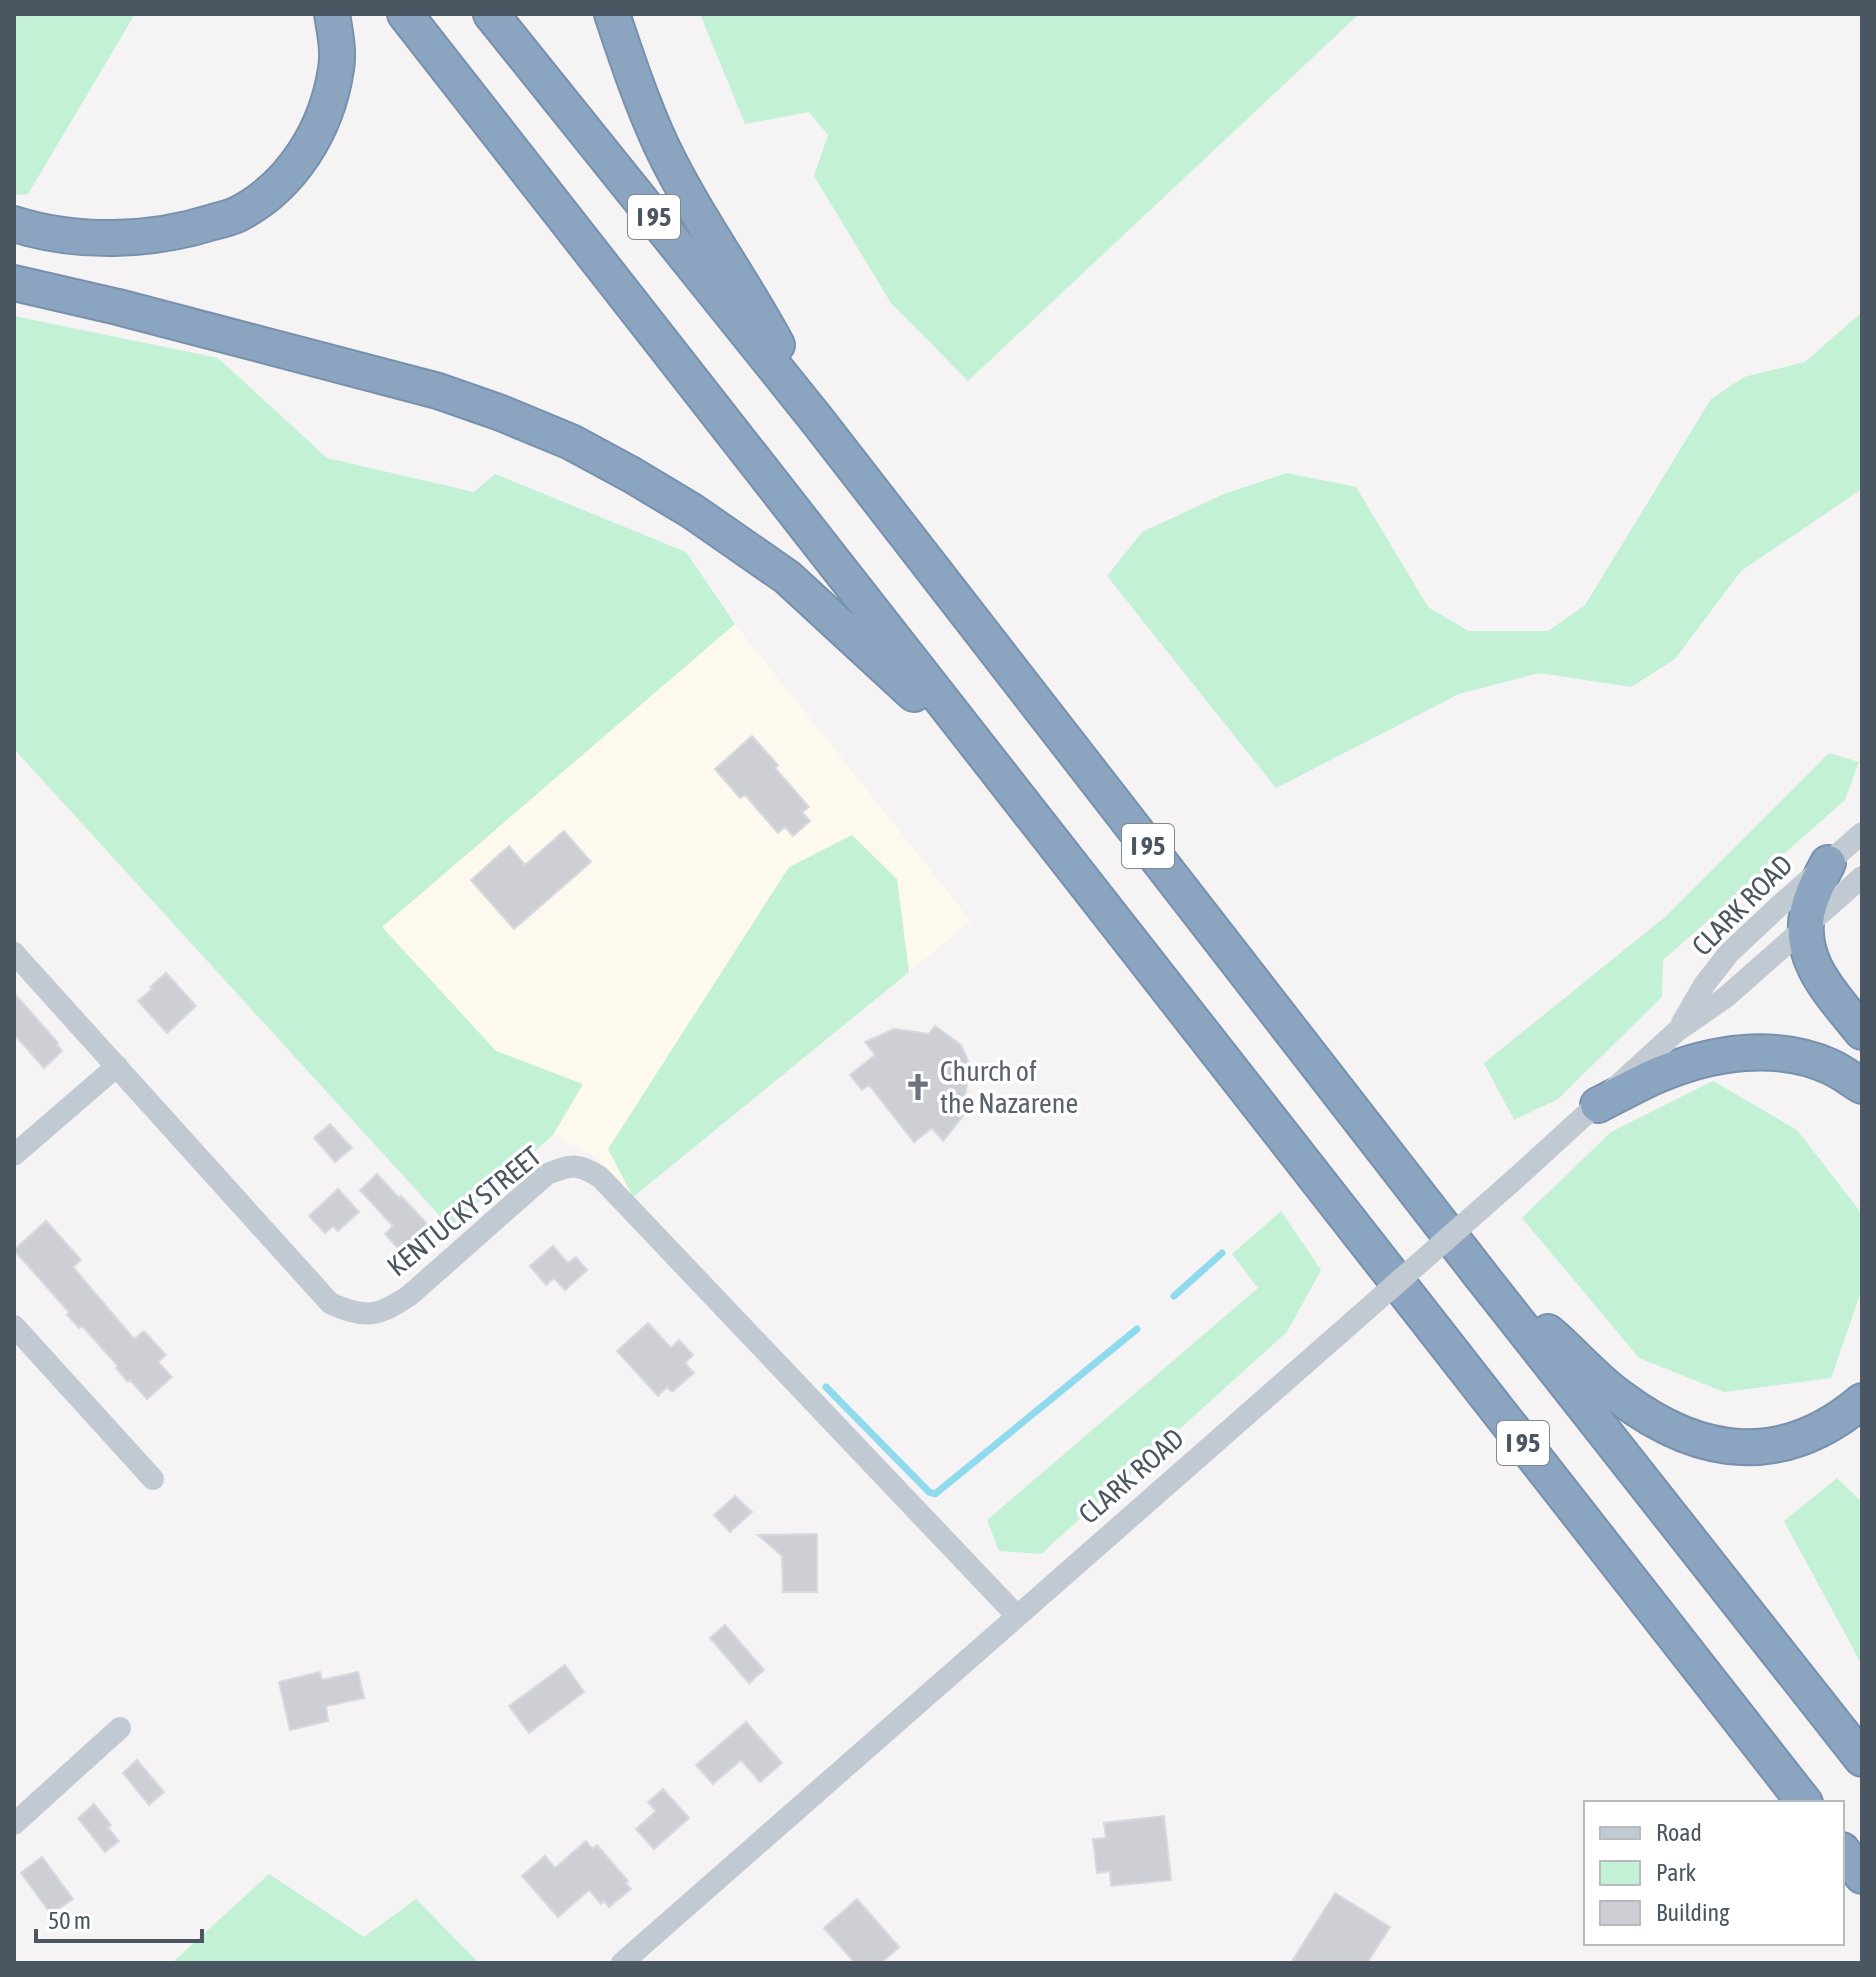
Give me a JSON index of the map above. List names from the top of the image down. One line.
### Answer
{"streets":{"highway":["I 95"],"street":["CLARK ROAD","KENTUCKY STREET"]},"crossings":[["CLARK ROAD","KENTUCKY STREET"]],"places":{"church":["Church of the Nazarene"]},"legend":["Road","Park","Building"],"scale_bar":"50 m"}
